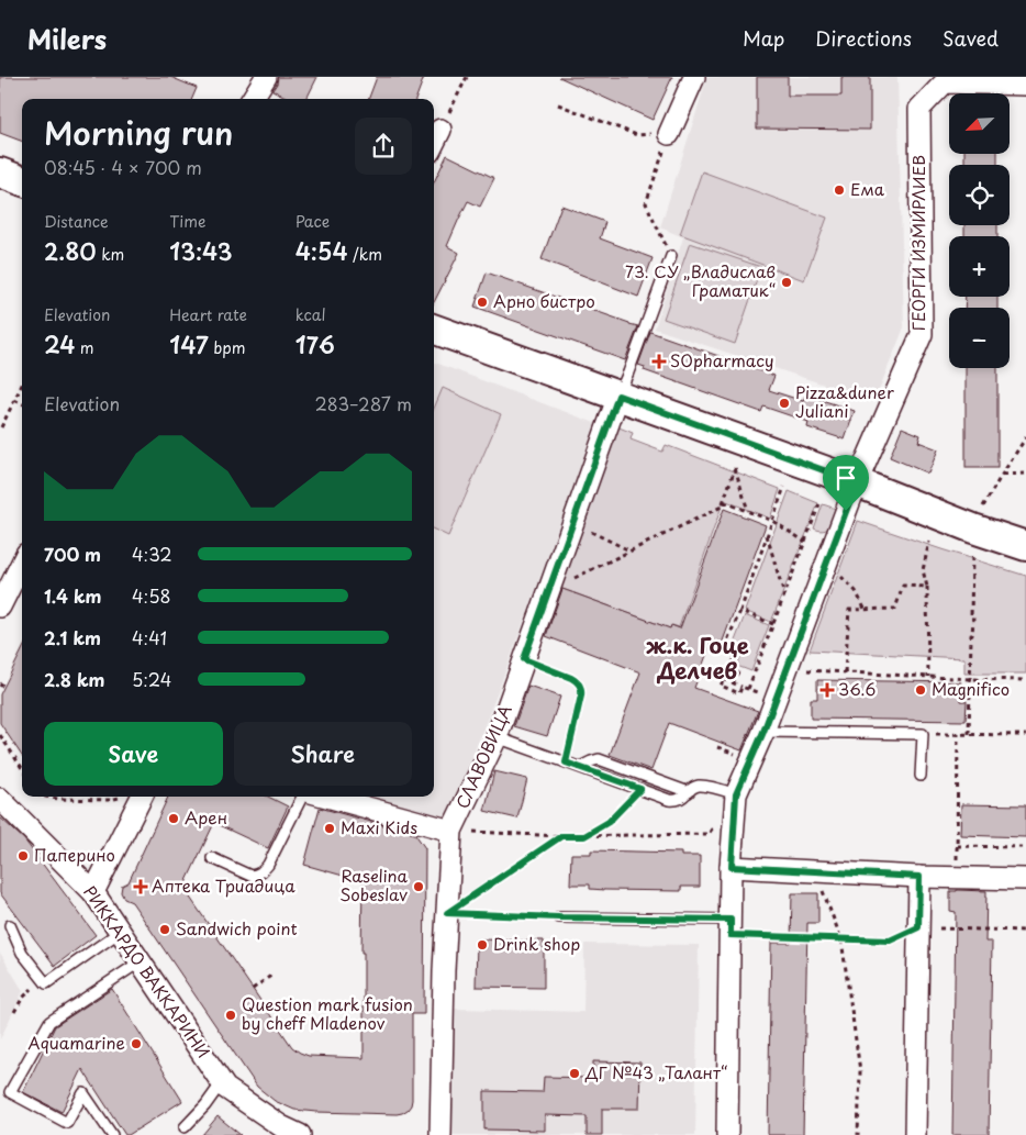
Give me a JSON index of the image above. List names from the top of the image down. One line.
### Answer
{"streets":{"street":["ГЕОРГИ ИЗМИРЛИЕВ","СЛАВОВИЦА","РИККАРДО ВАККАРИНИ"]},"districts":["ж.к. Гоце Делчев"],"places":{"other":["Ема","73. СУ „Владислав Граматик“","Арно бистро","Pizza&duner Juliani","Magnifico","Арен","Maxi Kids","Паперино","Raselina Sobeslav","Sandwich point","Drink shop","Question mark fusion by cheff Mladenov","Aquamarine","ДГ №43 „Талант“"],"health":["SOpharmacy","36.6","Аптека Триадица"]},"north":"bottom left","page":{"header":"Milers","nav":["Map","Directions","Saved"],"map_buttons":["+","−"],"heading":["Morning run","08:45 · 4 × 700 m"],"stats":[["Distance","2.80 km"],["Time","13:43"],["Pace","4:54 /km"],["Elevation","24 m"],["Heart rate","147 bpm"],["kcal","176"]],"chart":["Elevation","283–287 m"],"list":[{"name":"700 m","note":"4:32"},{"name":"1.4 km","note":"4:58"},{"name":"2.1 km","note":"4:41"},{"name":"2.8 km","note":"5:24"}],"buttons":["Save","Share"]}}
